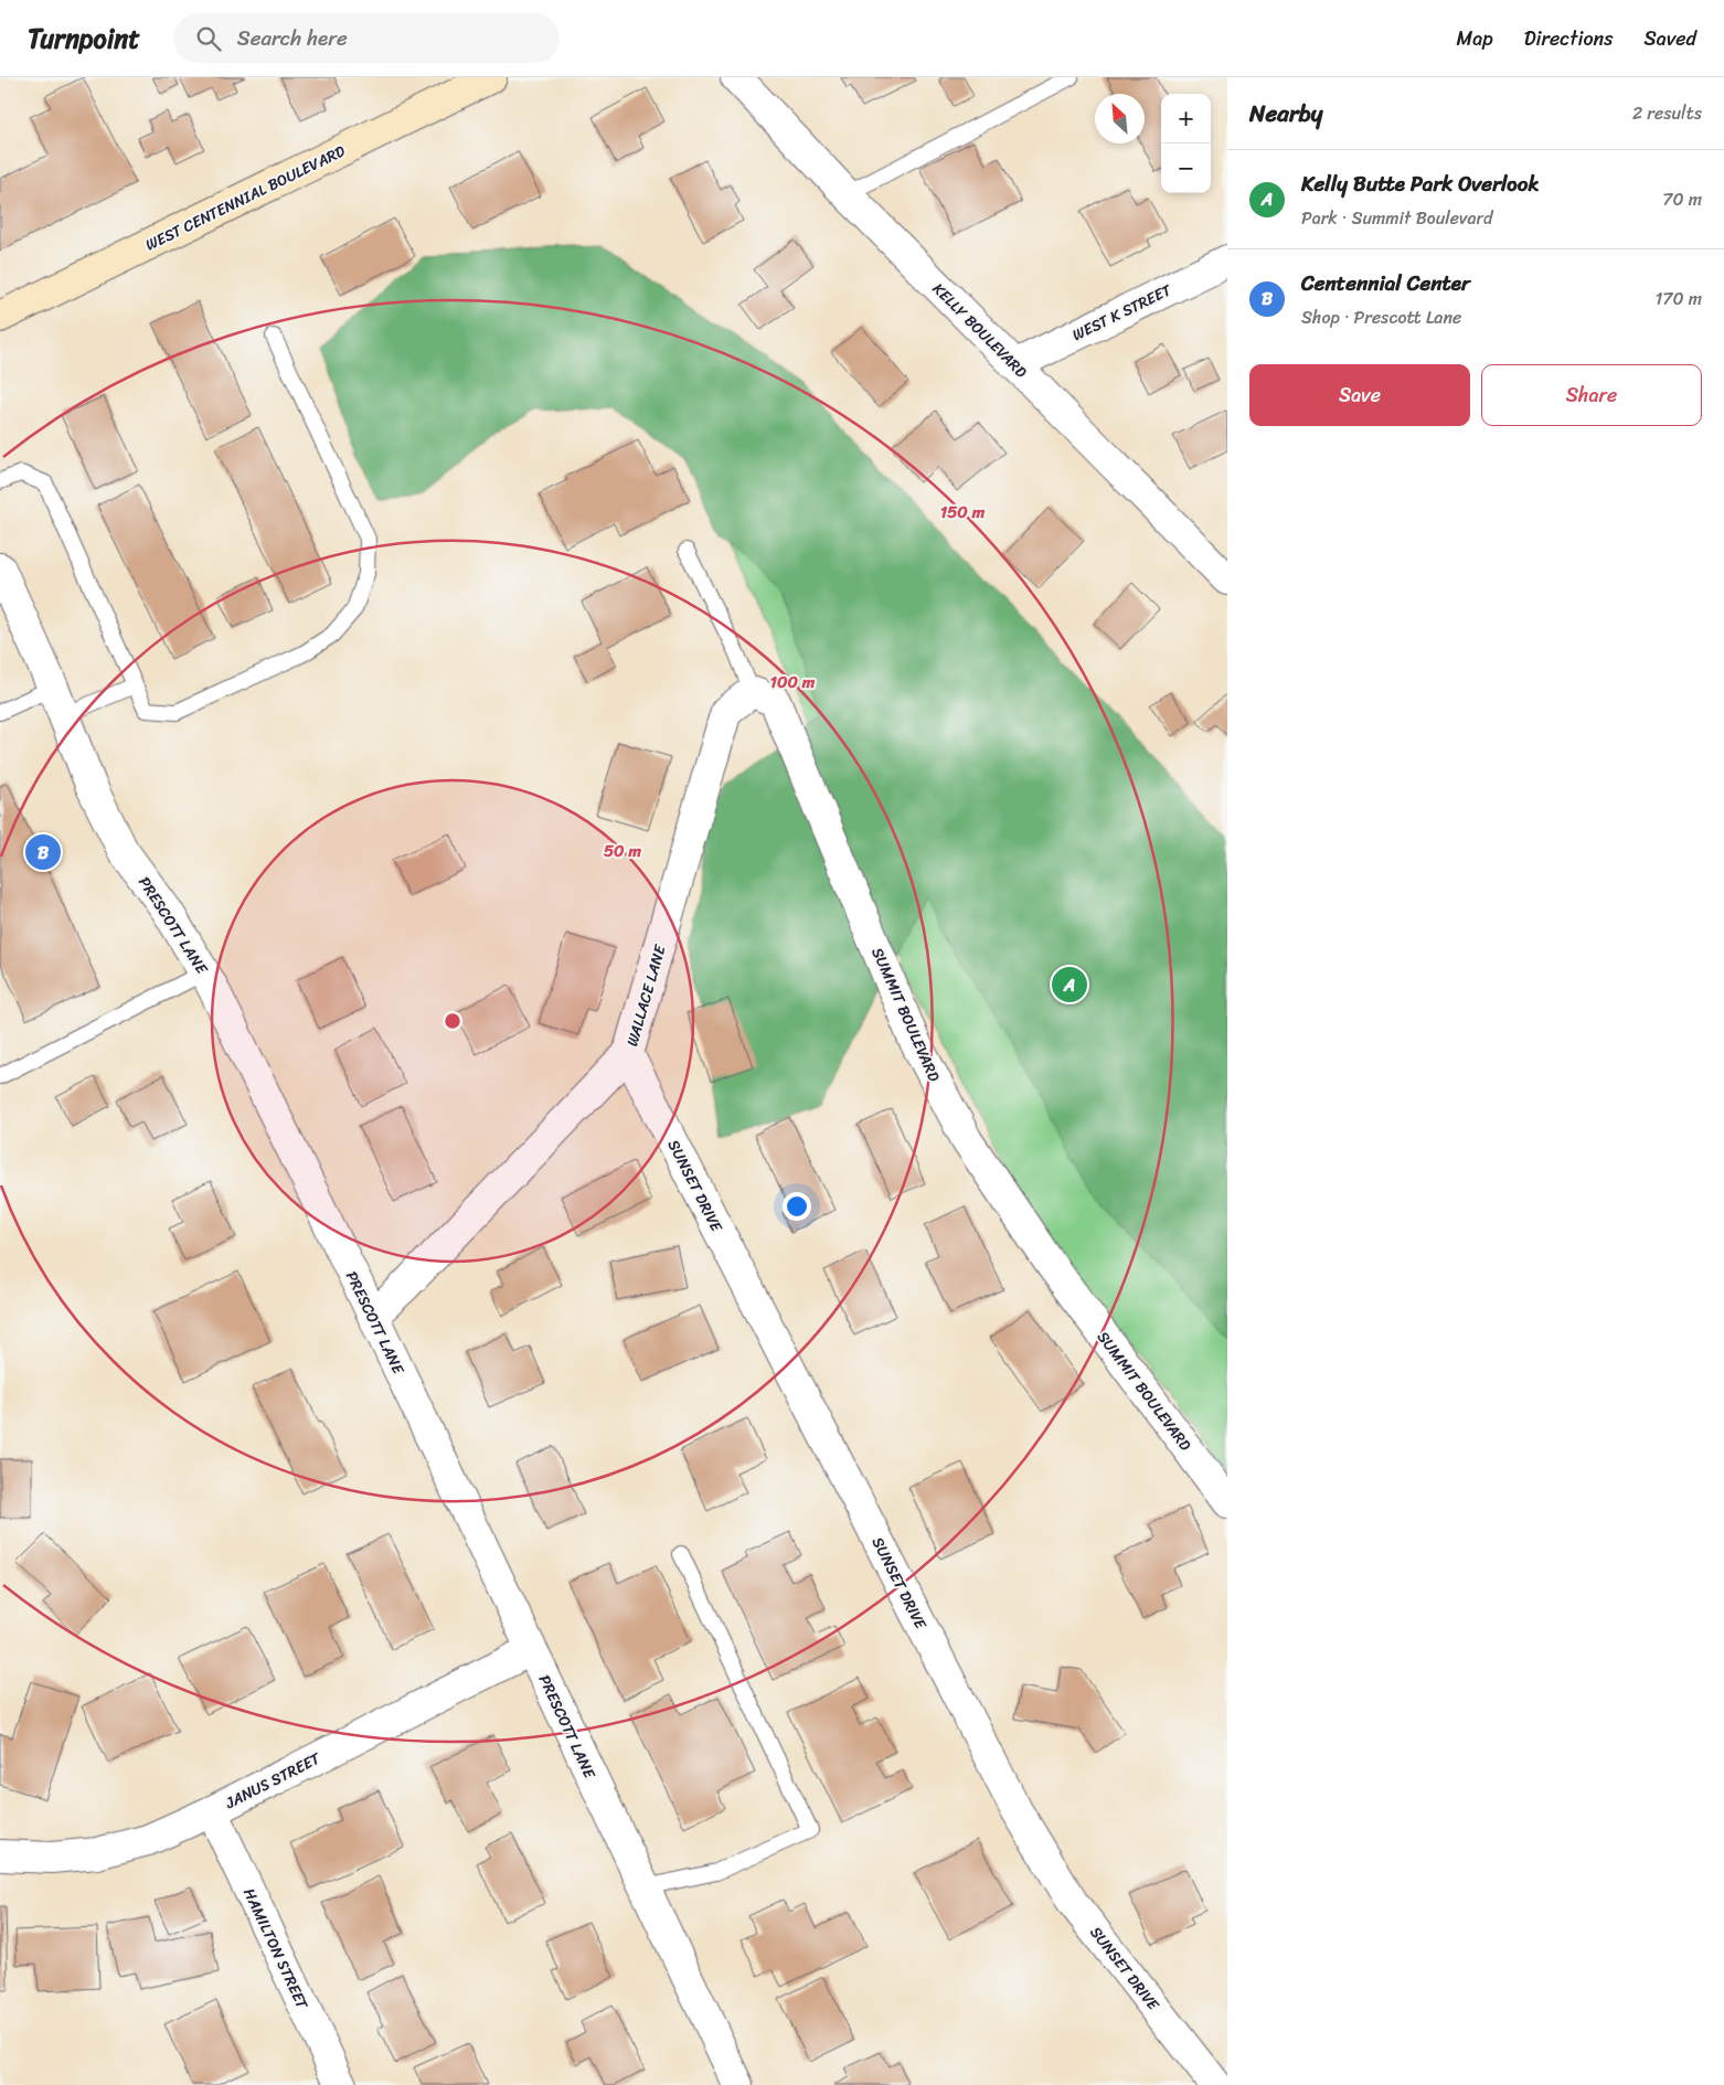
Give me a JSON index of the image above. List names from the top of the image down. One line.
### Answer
{"streets":{"main road":["WEST CENTENNIAL BOULEVARD"],"street":["WEST K STREET","KELLY BOULEVARD","PRESCOTT LANE","WALLACE LANE","SUMMIT BOULEVARD","SUNSET DRIVE","JANUS STREET","HAMILTON STREET"]},"crossings":[["WEST K STREET","KELLY BOULEVARD"],["PRESCOTT LANE","WALLACE LANE"],["PRESCOTT LANE","JANUS STREET"],["WALLACE LANE","SUMMIT BOULEVARD"],["WALLACE LANE","SUNSET DRIVE"],["JANUS STREET","HAMILTON STREET"]],"north":"top left","page":{"header":"Turnpoint","search":"Search here","nav":["Map","Directions","Saved"],"heading":["Nearby","2 results"],"map_buttons":["+","−"],"list":[{"mark":"A","name":"Kelly Butte Park Overlook","note":"Park · Summit Boulevard","value":"70 m"},{"mark":"B","name":"Centennial Center","note":"Shop · Prescott Lane","value":"170 m"}],"buttons":["Save","Share"],"pins":["B","A"]},"rings":["150 m","100 m","50 m"]}
